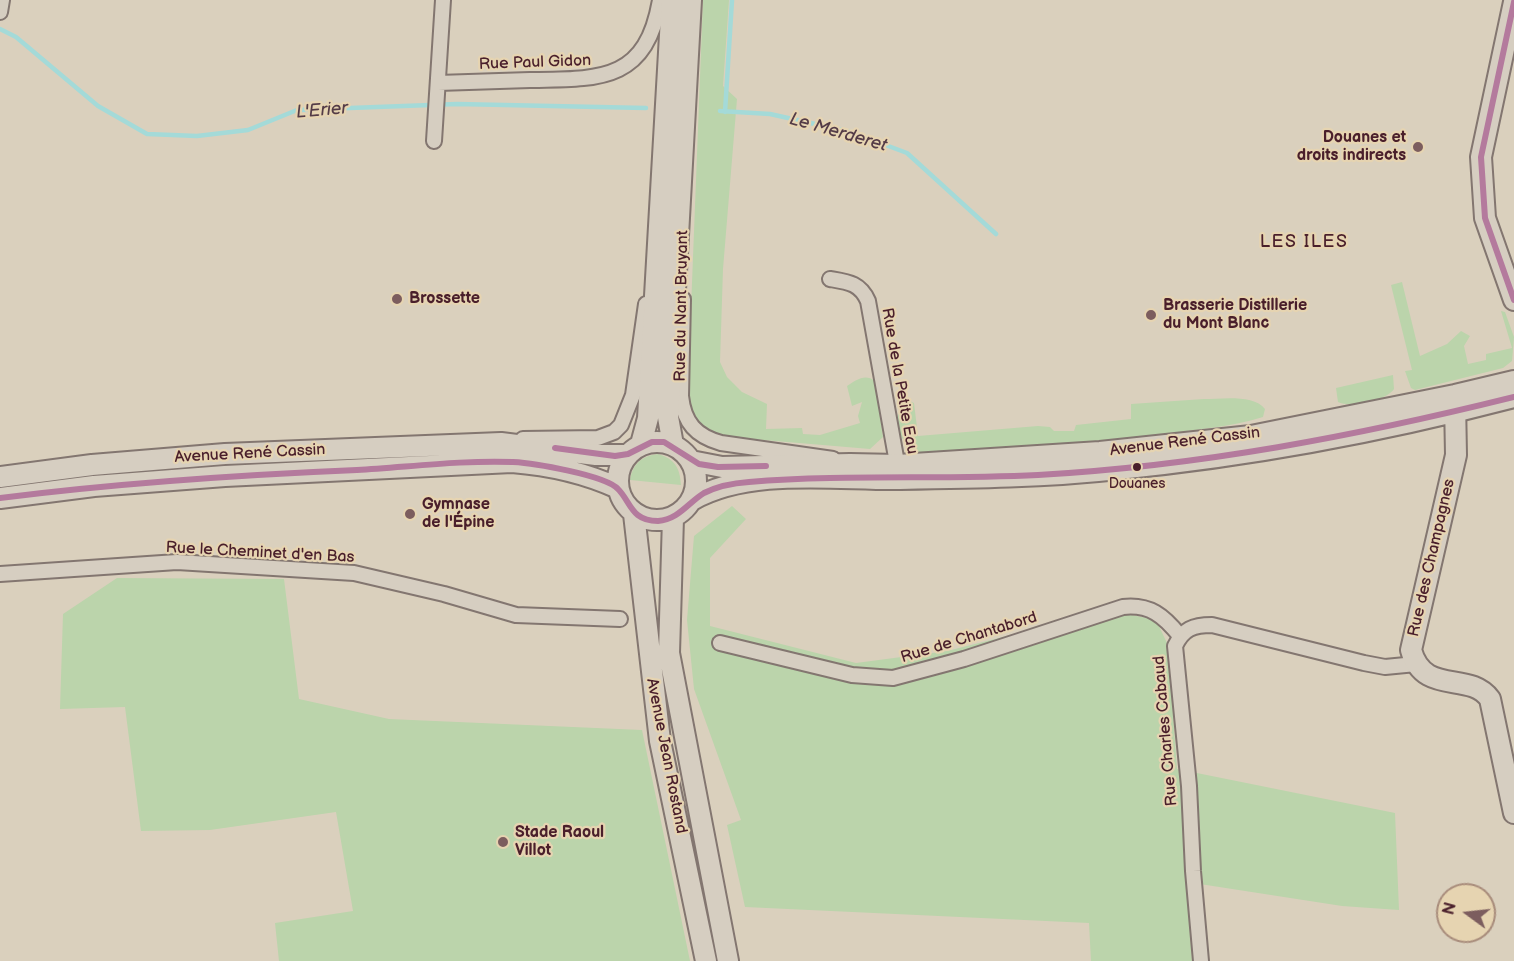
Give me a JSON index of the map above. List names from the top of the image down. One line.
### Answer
{"streets":{"main road":["Rue du Nant Bruyant","Avenue René Cassin","Rue des Champagnes","Avenue Jean Rostand"],"street":["Rue Paul Gidon","Rue de la Petite Eau","Rue le Cheminet d'en Bas","Rue de Chantabord","Rue Charles Cabaud"]},"crossings":[["Rue du Nant Bruyant","Avenue René Cassin"],["Rue du Nant Bruyant","Avenue Jean Rostand"],["Rue de la Petite Eau","Avenue René Cassin"],["Avenue René Cassin","Rue des Champagnes"],["Avenue René Cassin","Avenue Jean Rostand"],["Rue des Champagnes","Rue Charles Cabaud"],["Rue de Chantabord","Rue Charles Cabaud"]],"districts":["LES ILES"],"water":["L'Erier","Le Merderet"],"places":["Douanes et droits indirects","Brossette","Brasserie Distillerie du Mont Blanc","Douanes","Gymnase de l'Épine","Stade Raoul Villot"],"north":"left"}
